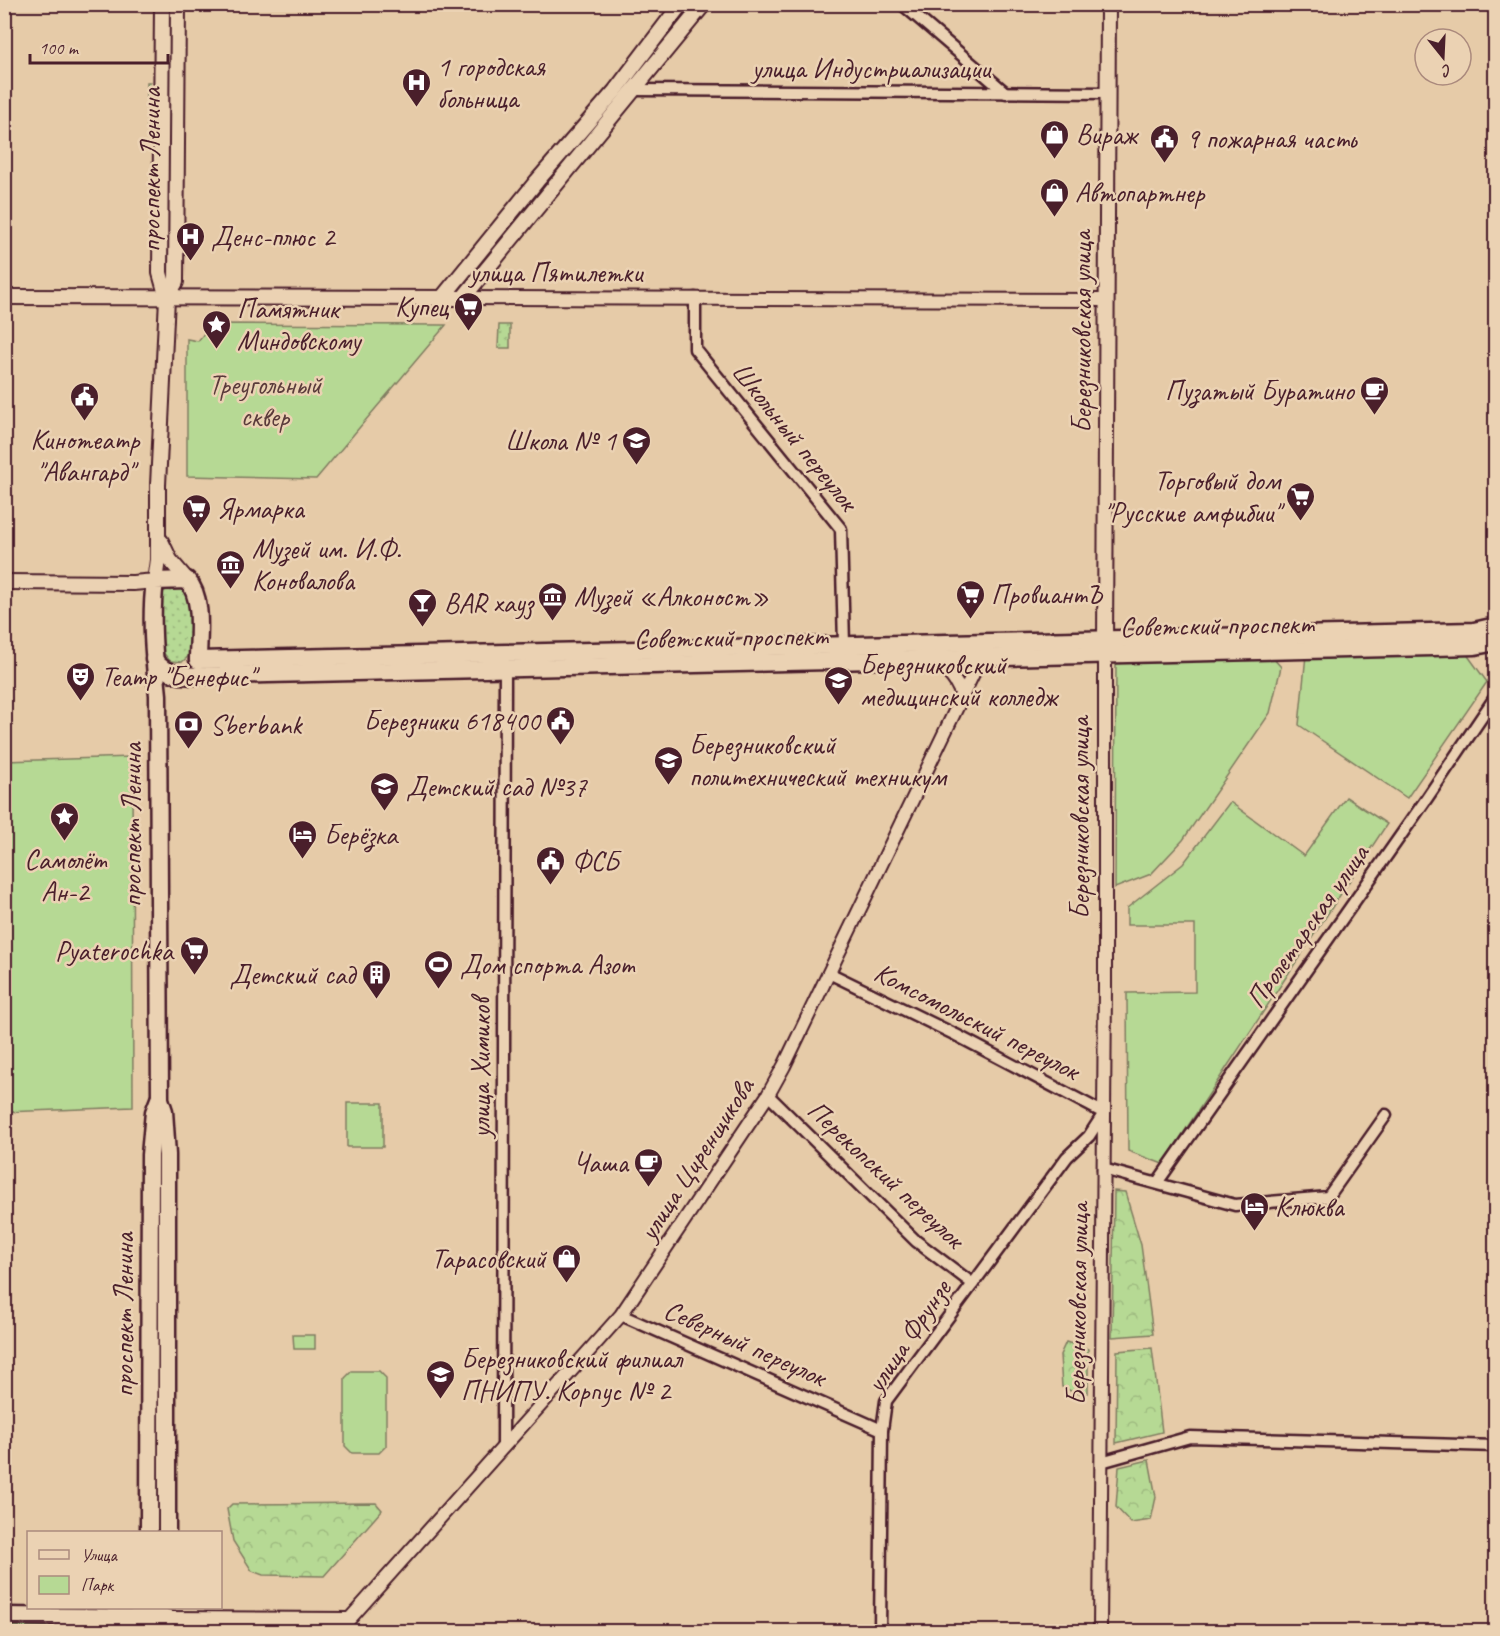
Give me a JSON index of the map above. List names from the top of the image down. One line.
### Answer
{"streets":{"main road":["проспект Ленина","улица Пятилетки","Березниковская улица","Советский проспект"],"street":["улица Индустриализации","Школьный переулок","Пролетарская улица","Комсомольский переулок","улица Химиков","улица Циренщикова","Перекопский переулок","улица Фрунзе","Северный переулок"]},"crossings":[["улица Индустриализации","Березниковская улица"],["проспект Ленина","улица Пятилетки"],["проспект Ленина","Советский проспект"],["улица Пятилетки","Березниковская улица"],["улица Пятилетки","Школьный переулок"],["Березниковская улица","Советский проспект"],["Березниковская улица","Комсомольский переулок"],["Березниковская улица","улица Фрунзе"],["Школьный переулок","Советский проспект"],["Советский проспект","улица Химиков"],["Советский проспект","улица Циренщикова"],["Комсомольский переулок","улица Циренщикова"],["Комсомольский переулок","улица Фрунзе"],["улица Химиков","улица Циренщикова"],["улица Циренщикова","Перекопский переулок"],["улица Циренщикова","Северный переулок"],["Перекопский переулок","улица Фрунзе"],["улица Фрунзе","Северный переулок"]],"parks":["Треугольный сквер"],"places":{"hospital":["1 городская больница","Денс-плюс 2"],"shop":["Вираж","Автопартнер","Тарасовский"],"public building":["9 пожарная часть","Кинотеатр \"Авангард\"","Березники 618400","ФСБ"],"supermarket":["Купец","Торговый дом \"Русские амфибии\"","Ярмарка","ПровиантЪ","Pyaterochka"],"place":["Памятник Миндовскому","Самолёт Ан-2"],"cafe":["Пузатый Буратино","Чаша"],"school or university":["Школа № 1","Березниковский медицинский колледж","Березниковский политехнический техникум","Детский сад №37","Березниковский филиал ПНИПУ. Корпус № 2"],"museum":["Музей им. И.Ф. Коновалова","Музей «Алконост»"],"bar":["BAR хауз"],"theatre":["Театр \"Бенефис\""],"bank":["Sberbank"],"hotel":["Берёзка","Клюква"],"sports":["Дом спорта Азот"],"building":["Детский сад"]},"legend":["Улица","Парк"],"scale_bar":"100 m","north":"bottom"}
